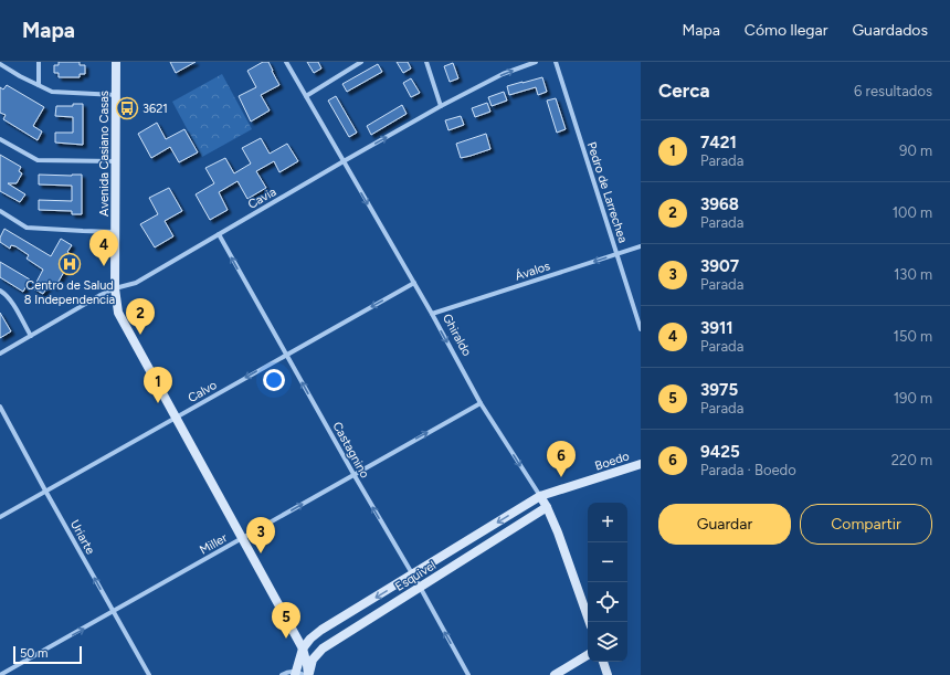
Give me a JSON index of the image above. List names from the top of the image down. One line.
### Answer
{"streets":{"street":["Avenida Casiano Casas","Pedro de Larrechea","Cavia","Ávalos","Ghiraldo","Calvo","Castagnino","Boedo","Uriarte","Miller","Esquivel"]},"crossings":[["Avenida Casiano Casas","Cavia"],["Avenida Casiano Casas","Calvo"],["Avenida Casiano Casas","Miller"],["Avenida Casiano Casas","Esquivel"],["Pedro de Larrechea","Ávalos"],["Cavia","Ghiraldo"],["Cavia","Castagnino"],["Ávalos","Ghiraldo"],["Ghiraldo","Calvo"],["Ghiraldo","Boedo"],["Ghiraldo","Miller"],["Ghiraldo","Esquivel"],["Calvo","Castagnino"],["Calvo","Uriarte"],["Castagnino","Miller"],["Castagnino","Esquivel"],["Boedo","Esquivel"],["Uriarte","Miller"]],"one_way":["Cavia","Ávalos","Ghiraldo","Calvo","Castagnino","Uriarte","Miller"],"places":{"bus stop":["3621"],"hospital":["Centro de Salud 8 Independencia"]},"scale_bar":"50 m","page":{"header":"Mapa","nav":["Mapa","Cómo llegar","Guardados"],"heading":["Cerca","6 resultados"],"list":[{"mark":"1","name":"7421","note":"Parada","value":"90 m"},{"mark":"2","name":"3968","note":"Parada","value":"100 m"},{"mark":"3","name":"3907","note":"Parada","value":"130 m"},{"mark":"4","name":"3911","note":"Parada","value":"150 m"},{"mark":"5","name":"3975","note":"Parada","value":"190 m"},{"mark":"6","name":"9425","note":"Parada · Boedo","value":"220 m"}],"pins":["4","2","1","6","3","5"],"buttons":["Guardar","Compartir"],"map_buttons":["+","−"],"scale":"50 m"}}
